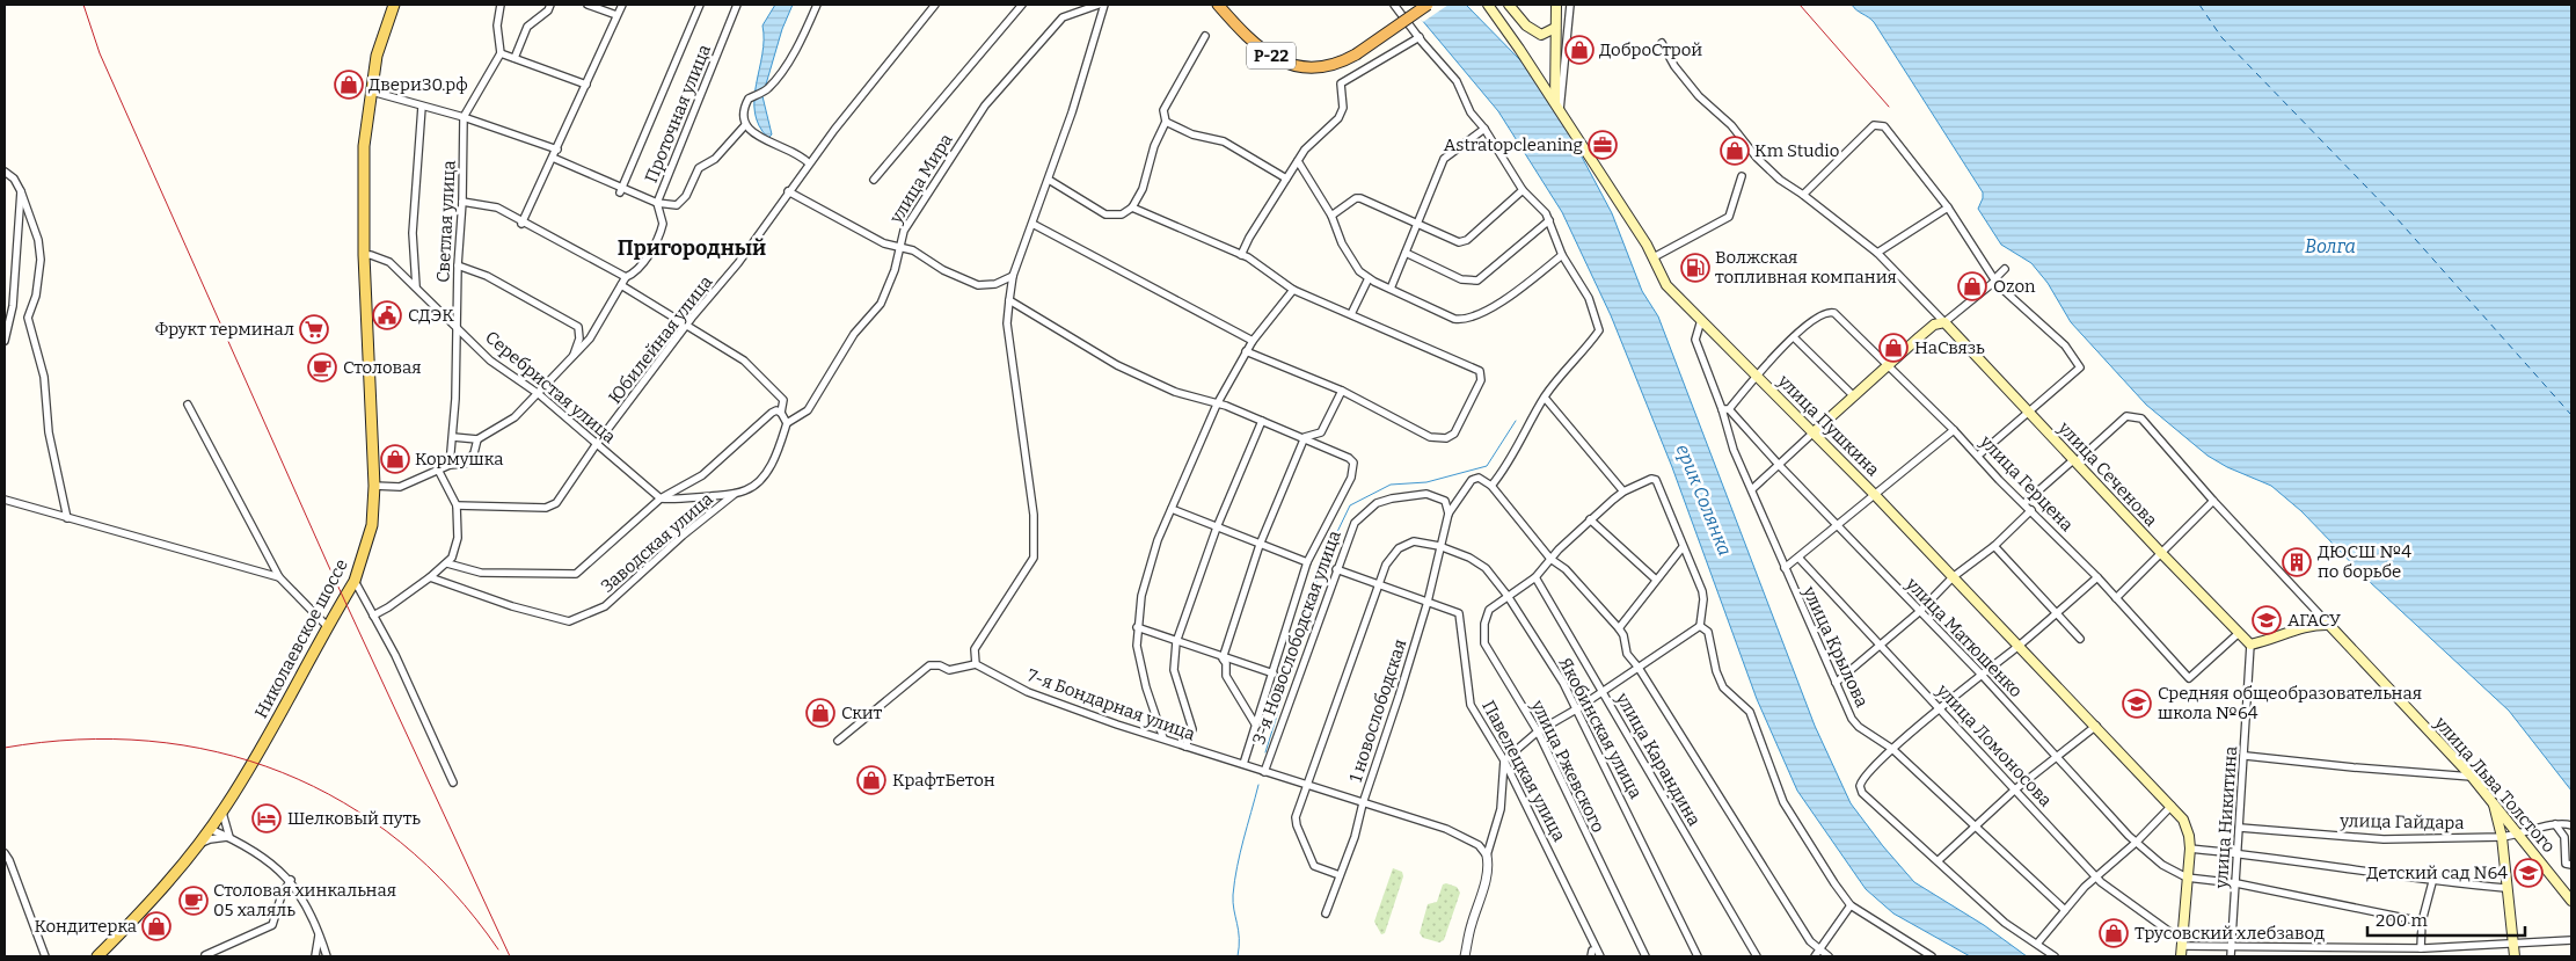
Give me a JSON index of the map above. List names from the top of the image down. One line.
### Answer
{"streets":{"highway":["Р-22"],"main road":["улица Пушкина","улица Сеченова","Николаевское шоссе","улица Льва Толстого"],"street":["Проточная улица","улица Мира","Светлая улица","Юбилейная улица","Серебристая улица","улица Герцена","Заводская улица","3-я Новослободская улица","улица Матюшенко","улица Крылова","7-я Бондарная улица","1 новослободская","Якобинская улица","улица Ломоносова","улица Карандина","улица Ржевского","Павелецкая улица","улица Никитина","улица Гайдара"]},"crossings":[["Проточная улица","Серебристая улица"],["Светлая улица","Серебристая улица"],["Юбилейная улица","Серебристая улица"],["Серебристая улица","Николаевское шоссе"],["улица Пушкина","улица Крылова"],["улица Сеченова","улица Герцена"],["улица Сеченова","улица Льва Толстого"],["улица Сеченова","улица Никитина"],["3-я Новослободская улица","7-я Бондарная улица"],["3-я Новослободская улица","1 новослободская"],["3-я Новослободская улица","Павелецкая улица"],["улица Матюшенко","улица Крылова"],["7-я Бондарная улица","1 новослободская"],["7-я Бондарная улица","Якобинская улица"],["1 новослободская","Якобинская улица"],["1 новослободская","Павелецкая улица"],["Якобинская улица","улица Ржевского"],["Якобинская улица","Павелецкая улица"],["улица Карандина","улица Ржевского"],["улица Льва Толстого","улица Гайдара"],["улица Никитина","улица Гайдара"]],"districts":["Пригородный"],"water":["Волга","ерик Солянка"],"places":{"shop":["ДоброСтрой","Двери30.рф","Кm Studio","Ozon","НаСвязь","Кормушка","Скит","КрафтБетон","Кондитерка","Трусовский хлебзавод"],"office":["Astratopcleaning"],"fuel station":["Волжская топливная компания"],"public building":["СДЭК"],"supermarket":["Фрукт терминал"],"cafe":["Столовая","Столовая хинкальная 05 халяль"],"building":["ДЮСШ №4 по борьбе"],"school or university":["АГАСУ","Средняя общеобразовательная школа №64","Детский сад N64"],"hotel":["Шелковый путь"]},"scale_bar":"200 m"}
